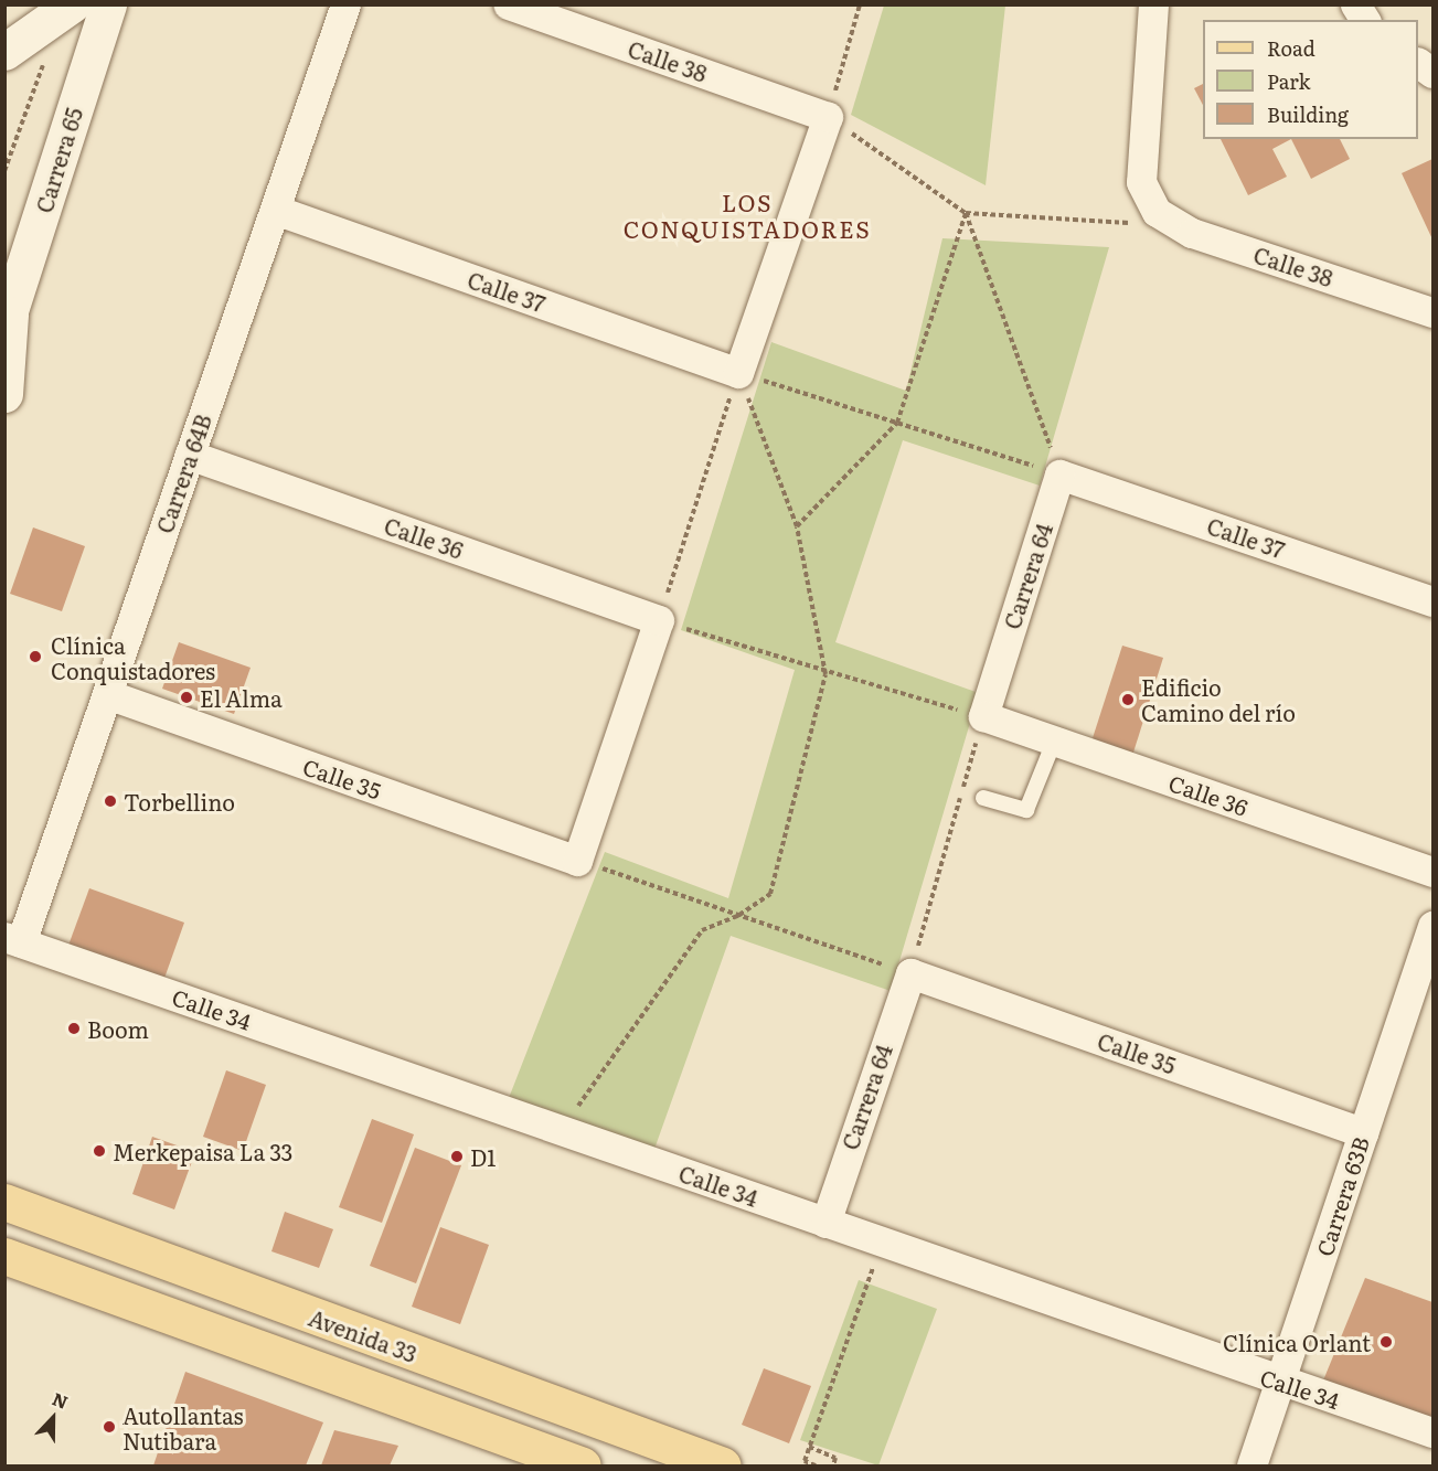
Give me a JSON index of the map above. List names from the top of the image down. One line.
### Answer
{"streets":{"main road":["Carrera 65","Avenida 33"],"street":["Calle 38","Calle 37","Carrera 64B","Calle 36","Carrera 64","Calle 35","Calle 34","Carrera 63B"]},"crossings":[["Calle 37","Carrera 64B"],["Calle 37","Carrera 64"],["Carrera 64B","Calle 36"],["Carrera 64B","Calle 35"],["Carrera 64B","Calle 34"],["Calle 36","Carrera 64"],["Carrera 64","Calle 35"],["Carrera 64","Calle 34"],["Calle 35","Carrera 63B"],["Calle 34","Carrera 63B"]],"districts":["LOS CONQUISTADORES"],"places":["Clínica Conquistadores","El Alma","Edificio Camino del río","Torbellino","Boom","Merkepaisa La 33","D1","Clínica Orlant","Autollantas Nutibara"],"legend":["Road","Park","Building"],"north":"top"}
